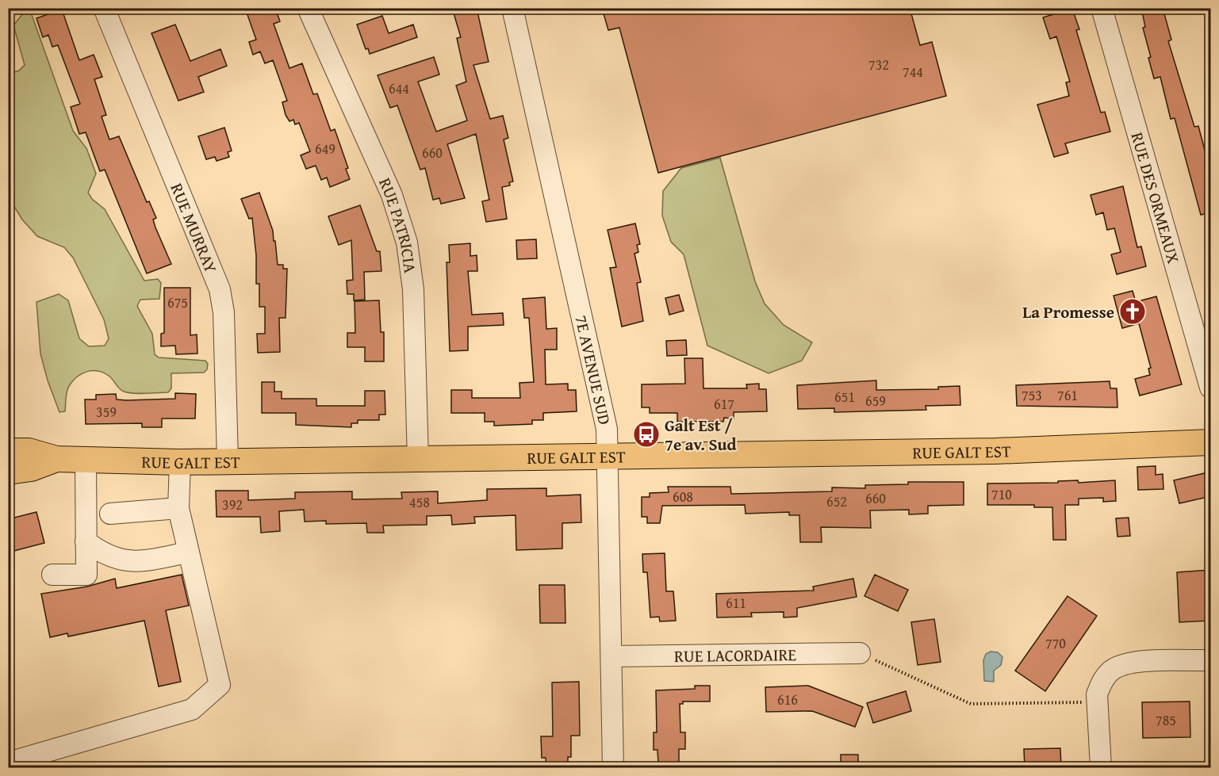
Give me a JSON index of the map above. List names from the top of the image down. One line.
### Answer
{"streets":{"main road":["RUE GALT EST"],"street":["RUE DES ORMEAUX","RUE PATRICIA","RUE MURRAY","7E AVENUE SUD","RUE LACORDAIRE"]},"crossings":[["RUE PATRICIA","RUE GALT EST"],["RUE MURRAY","RUE GALT EST"],["7E AVENUE SUD","RUE GALT EST"],["7E AVENUE SUD","RUE LACORDAIRE"]],"places":{"church":["La Promesse"],"bus stop":["Galt Est / 7e av. Sud"]},"house_numbers":["732","744","644","649","660","675","753","761","651","659","617","359","710","608","660","652","458","392","611","770","616","785"]}
